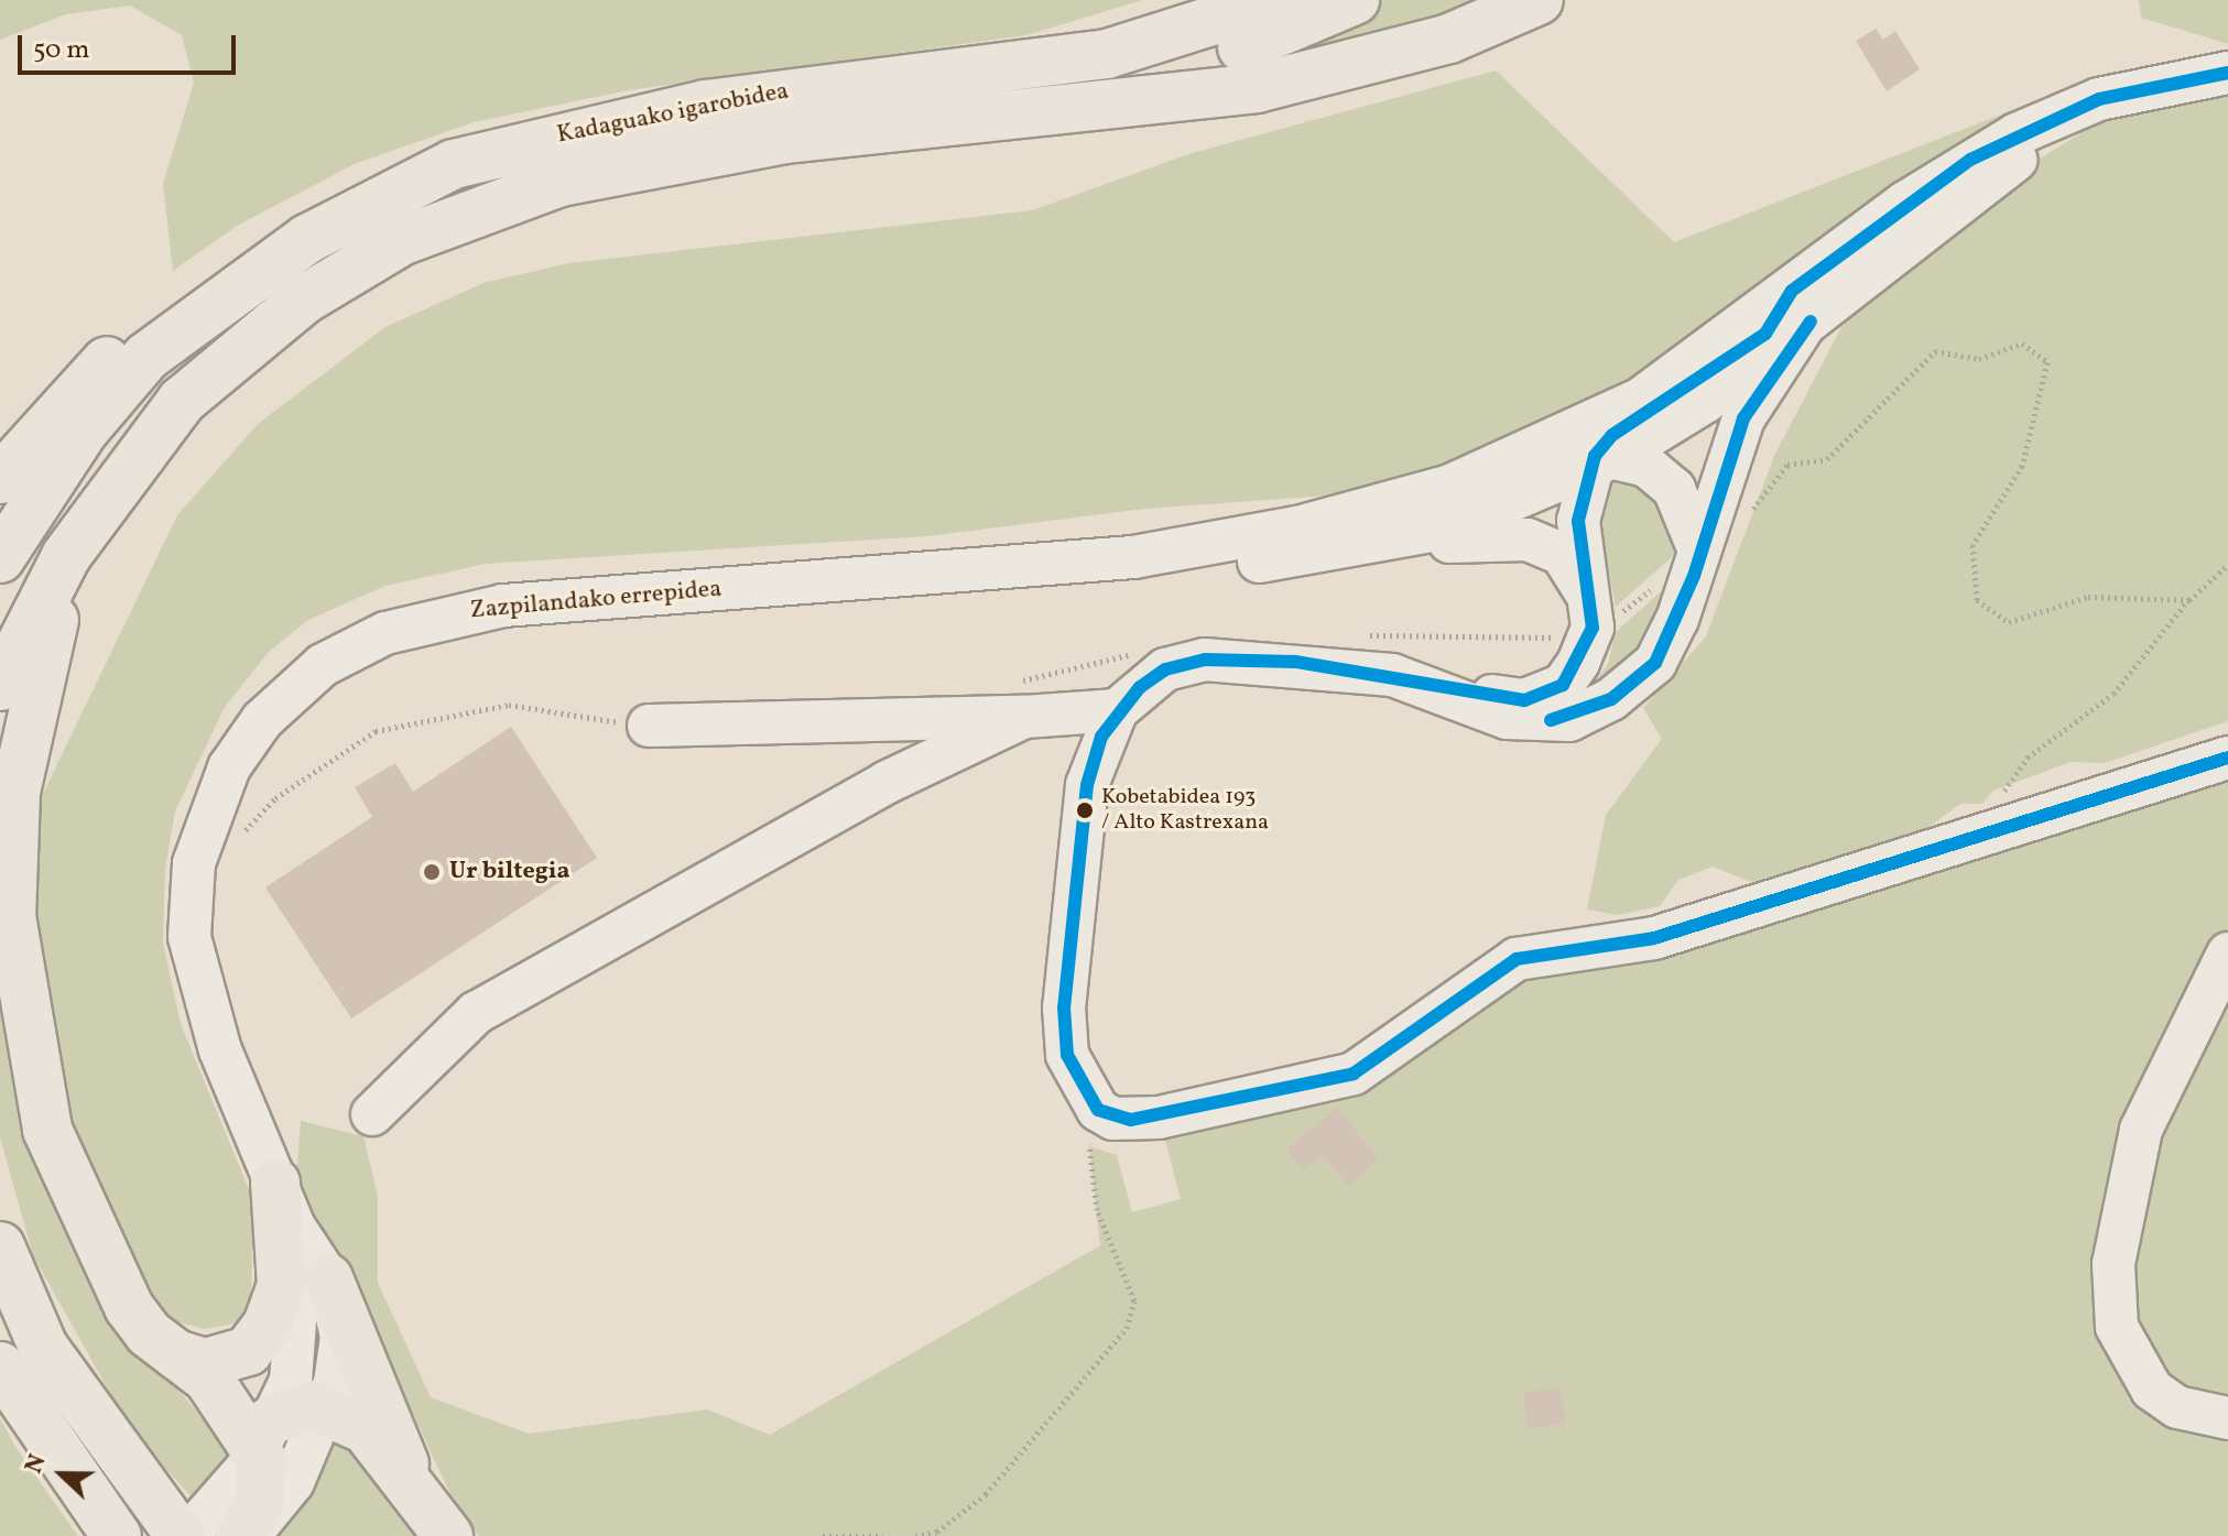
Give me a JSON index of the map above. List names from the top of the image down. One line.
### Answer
{"streets":{"highway":["Kadaguako igarobidea"],"street":["Zazpilandako errepidea"]},"places":["Kobetabidea 193 / Alto Kastrexana","Ur biltegia"],"scale_bar":"50 m","north":"left"}
